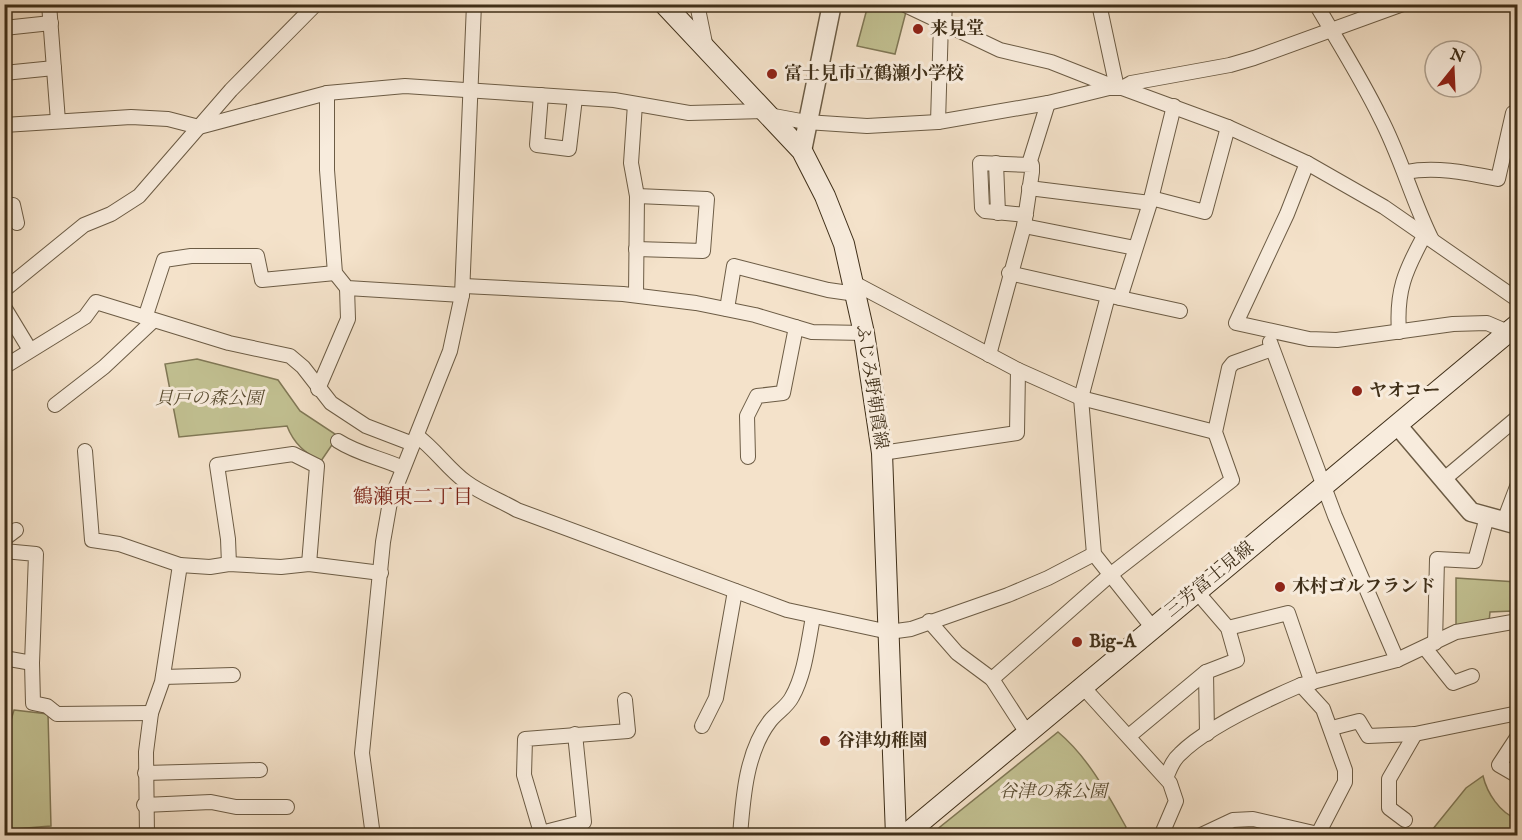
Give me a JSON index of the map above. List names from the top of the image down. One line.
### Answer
{"streets":{"main road":["ふじみ野朝霞線","三芳富士見線"]},"districts":["鶴瀬東二丁目"],"parks":["貝戸の森公園","谷津の森公園"],"places":["来見堂","富士見市立鶴瀬小学校","ヤオコー","木村ゴルフランド","Big-A","谷津幼稚園"],"north":"top"}
